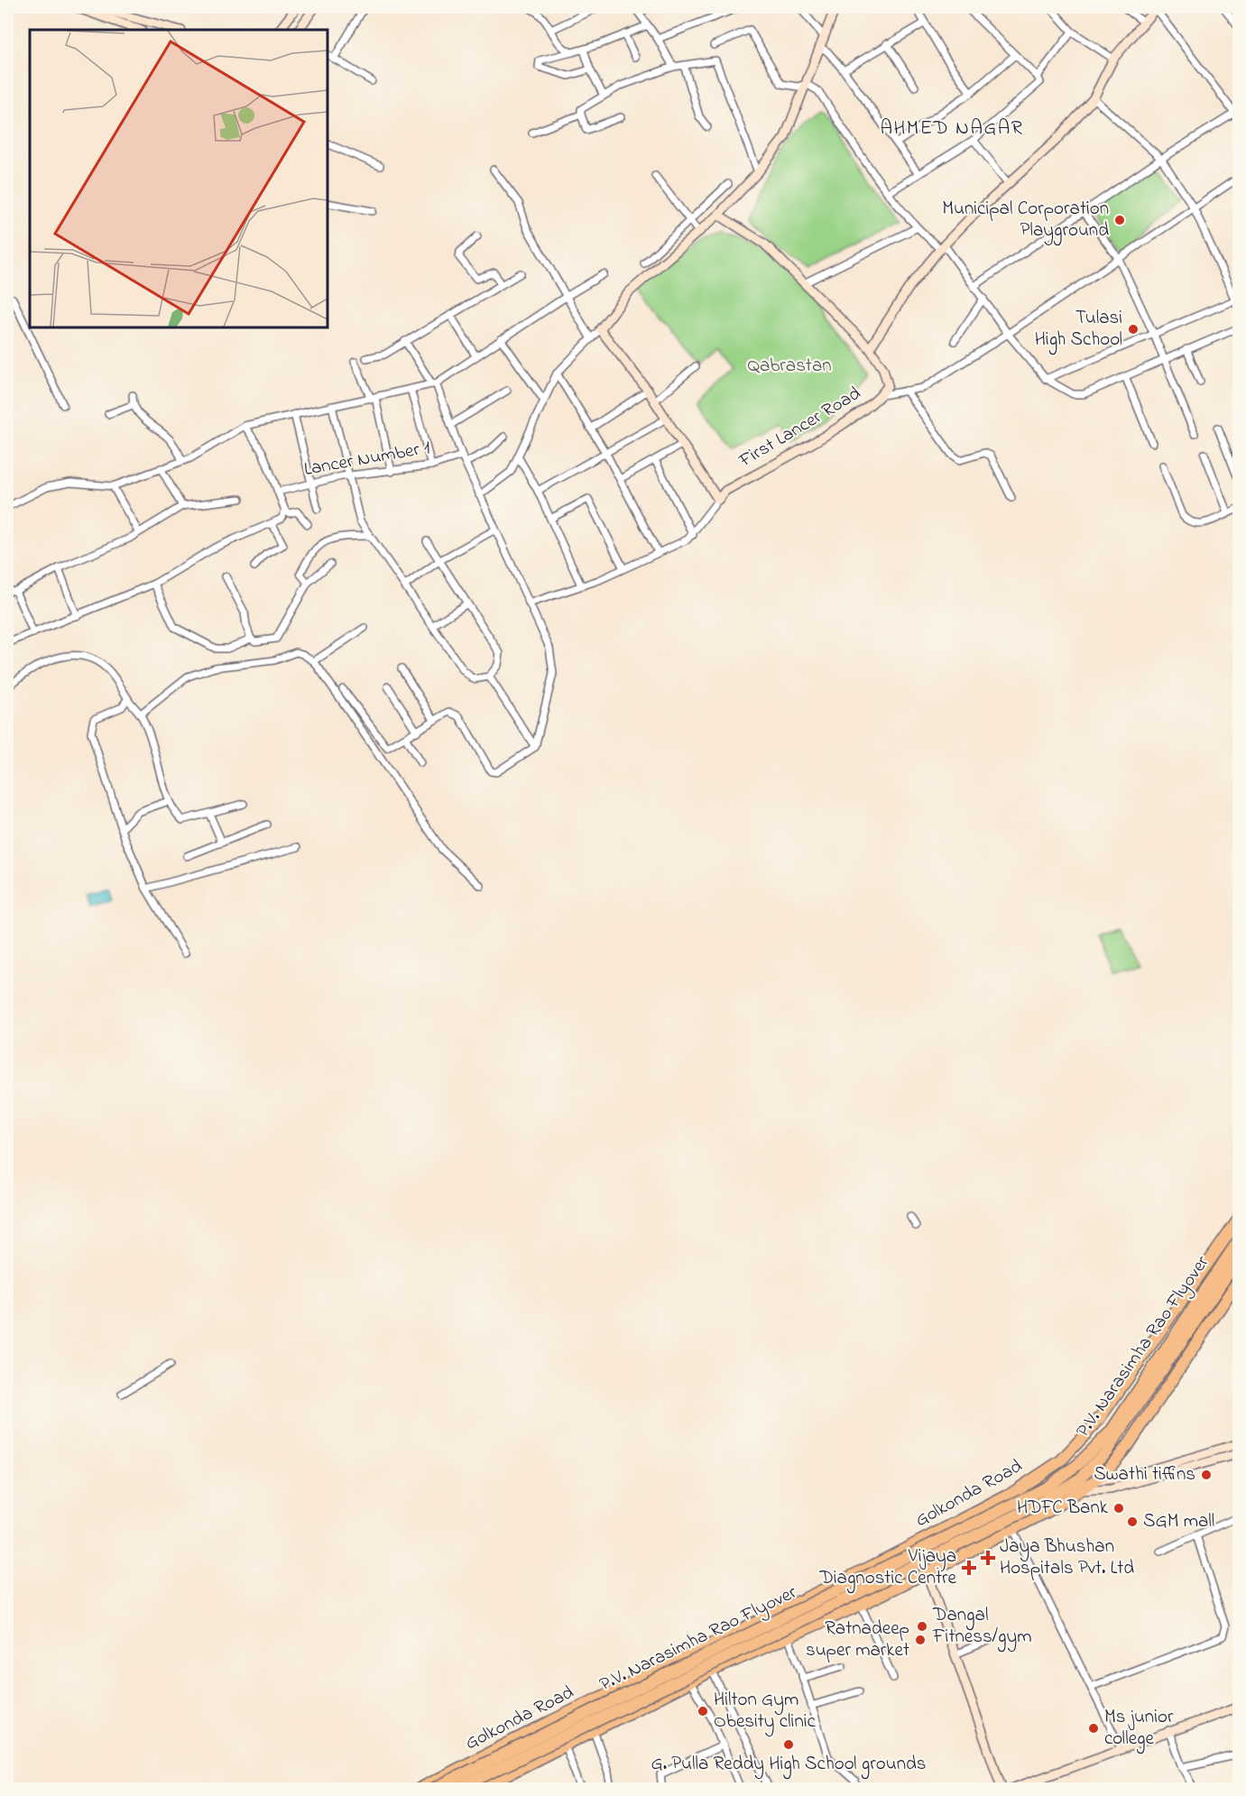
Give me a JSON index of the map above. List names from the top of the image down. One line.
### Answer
{"streets":{"highway":["P.V. Narasimha Rao Flyover","Golkonda Road"],"street":["First Lancer Road","Lancer Number 1"]},"districts":["AHMED NAGAR"],"parks":["Qabrastan"],"places":{"other":["Municipal Corporation Playground","Tulasi High School","Swathi tiffins","HDFC Bank","SGM mall","Dangal Fitness/gym","Ratnadeep super market","Hilton Gym Obesity clinic","Ms junior college","G. Pulla Reddy High School grounds"],"health":["Jaya Bhushan Hospitals Pvt. Ltd","Vijaya Diagnostic Centre"]}}
